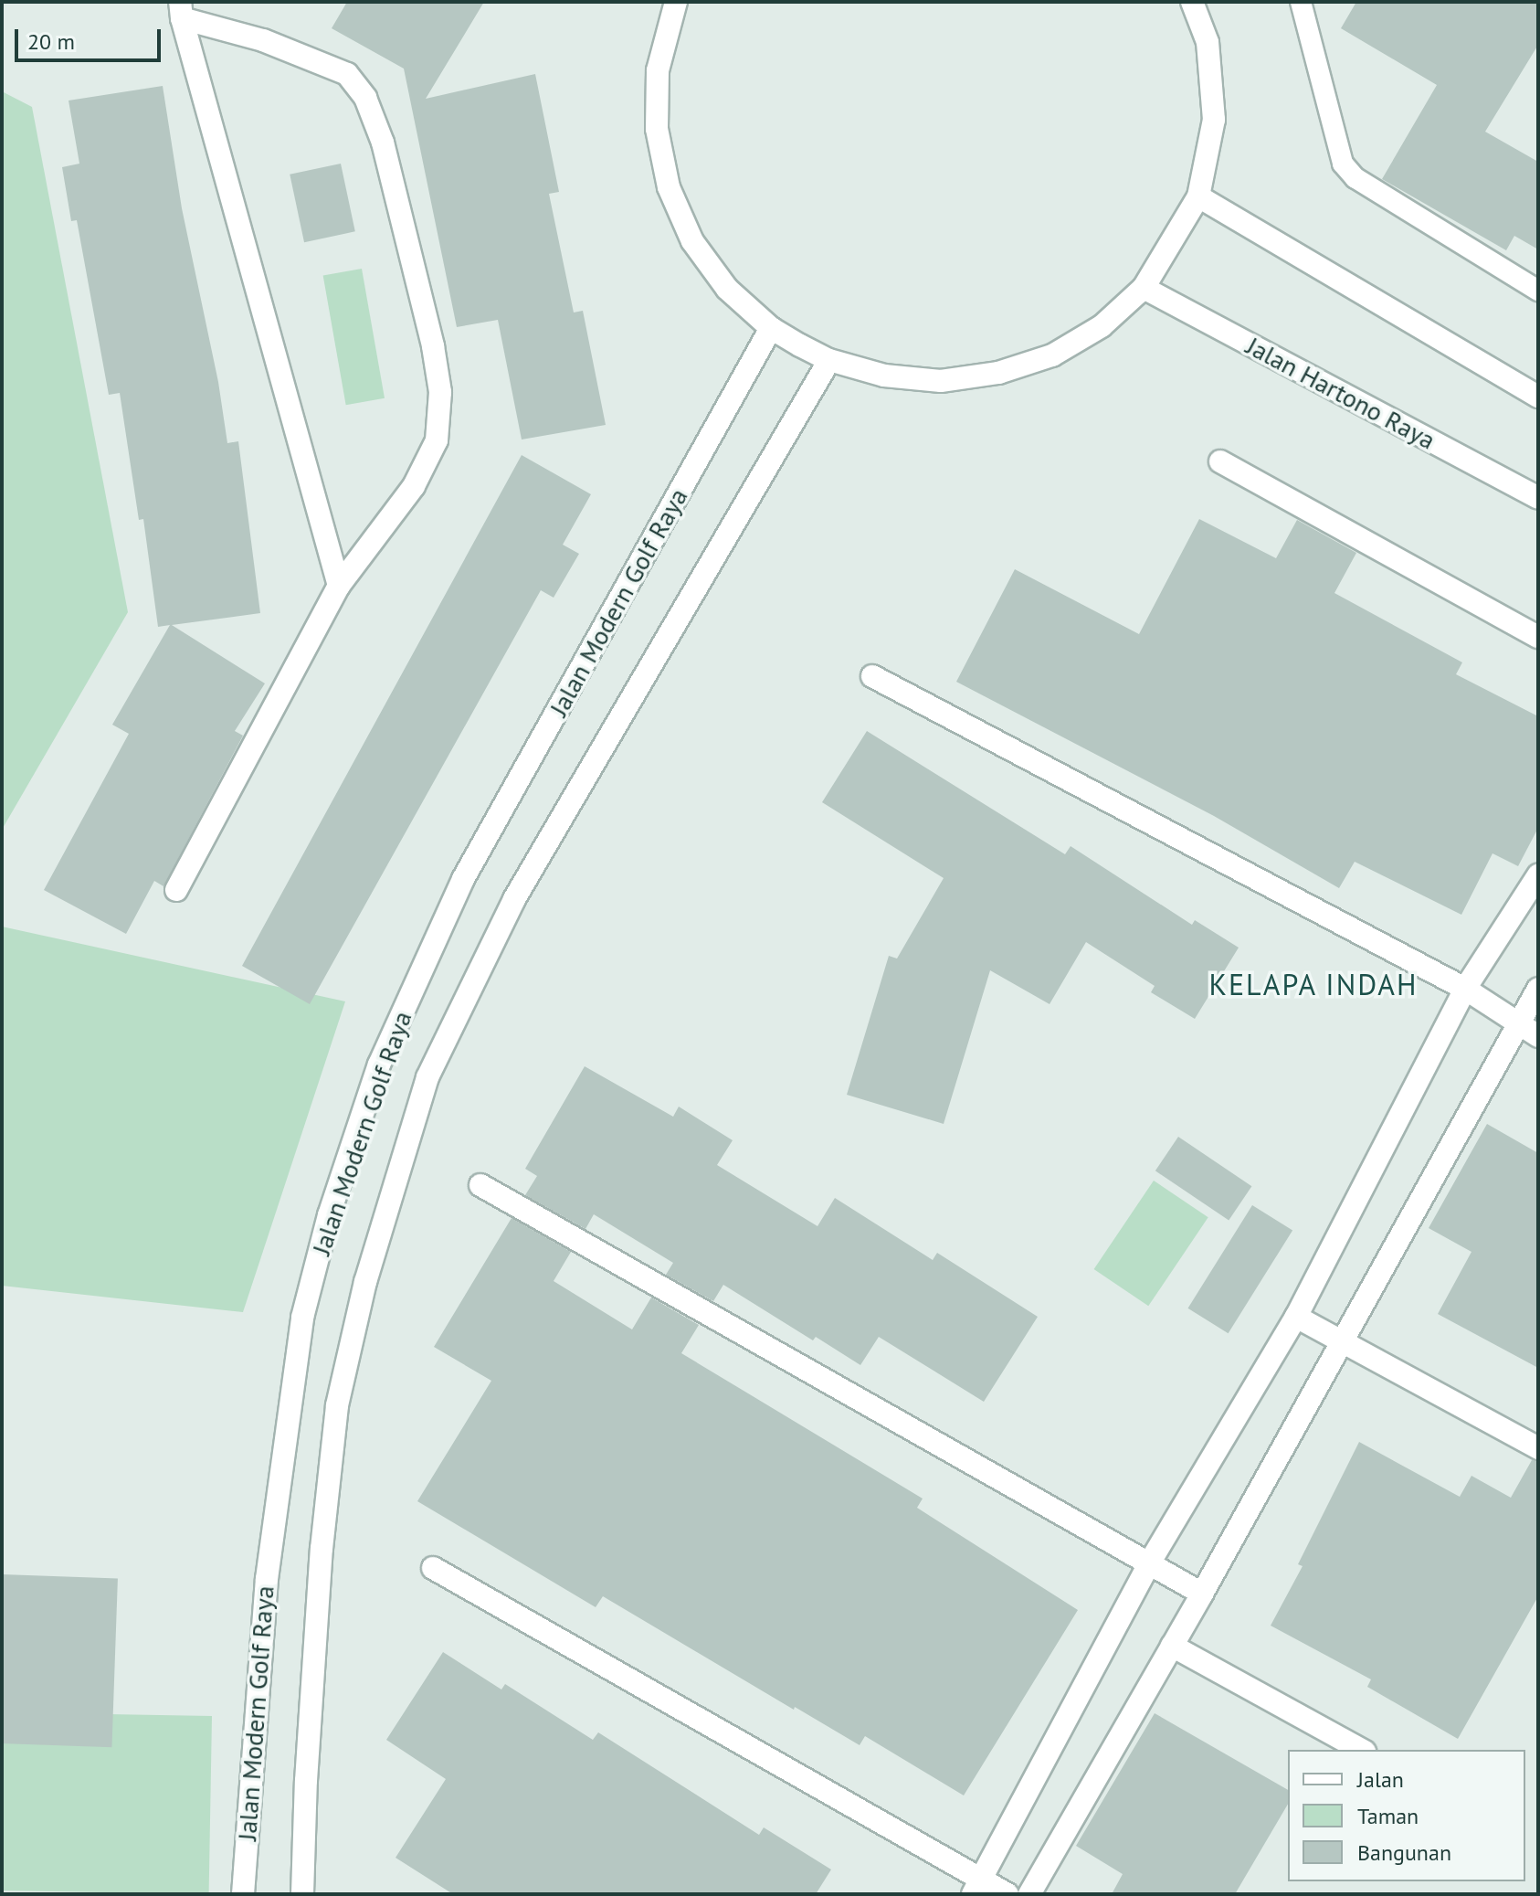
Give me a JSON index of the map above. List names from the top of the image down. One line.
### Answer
{"streets":{"street":["Jalan Hartono Raya","Jalan Modern Golf Raya"]},"districts":["KELAPA INDAH"],"legend":["Jalan","Taman","Bangunan"],"scale_bar":"20 m"}
